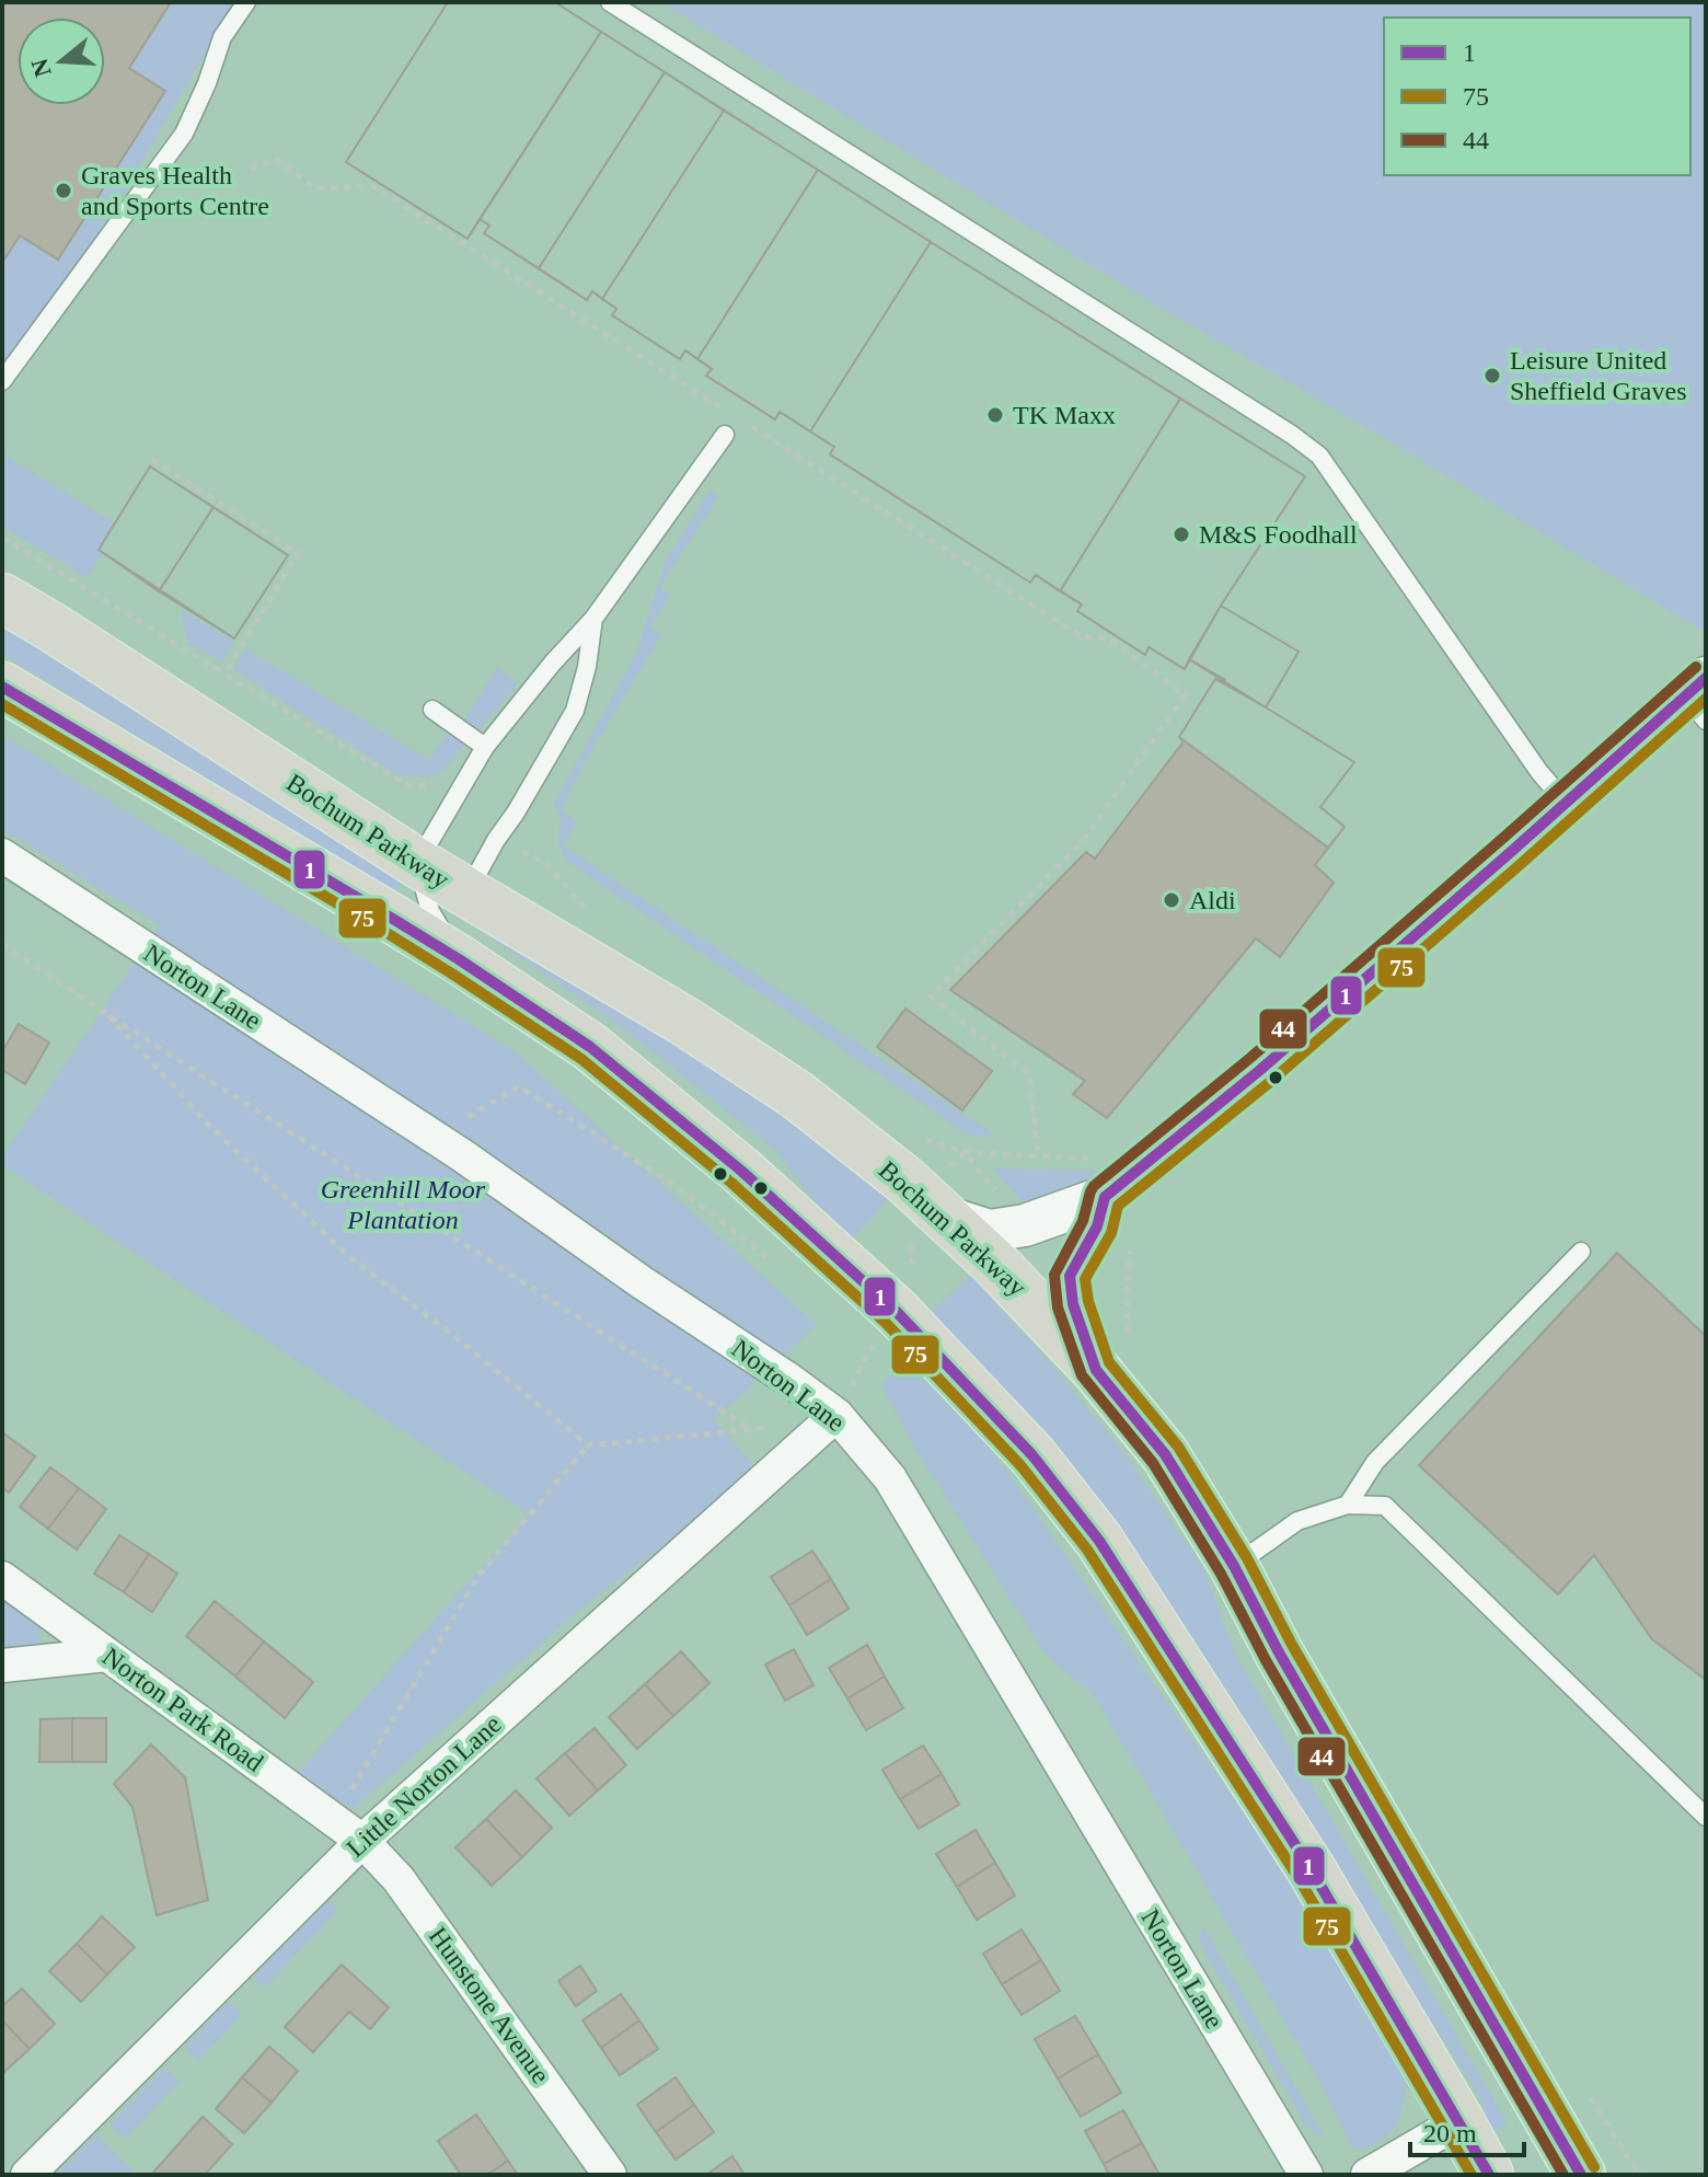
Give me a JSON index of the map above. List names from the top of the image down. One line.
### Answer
{"streets":{"highway":["Bochum Parkway"],"street":["Norton Lane","Norton Park Road","Little Norton Lane","Hunstone Avenue"]},"crossings":[["Norton Lane","Little Norton Lane"],["Norton Park Road","Little Norton Lane"],["Norton Park Road","Hunstone Avenue"],["Little Norton Lane","Hunstone Avenue"]],"parks":["Greenhill Moor Plantation"],"places":["Graves Health and Sports Centre","Leisure United Sheffield Graves","TK Maxx","M&S Foodhall","Aldi"],"lines":["transit line 44","transit line 1","transit line 75"],"legend":["1","75","44"],"scale_bar":"20 m","north":"left"}
